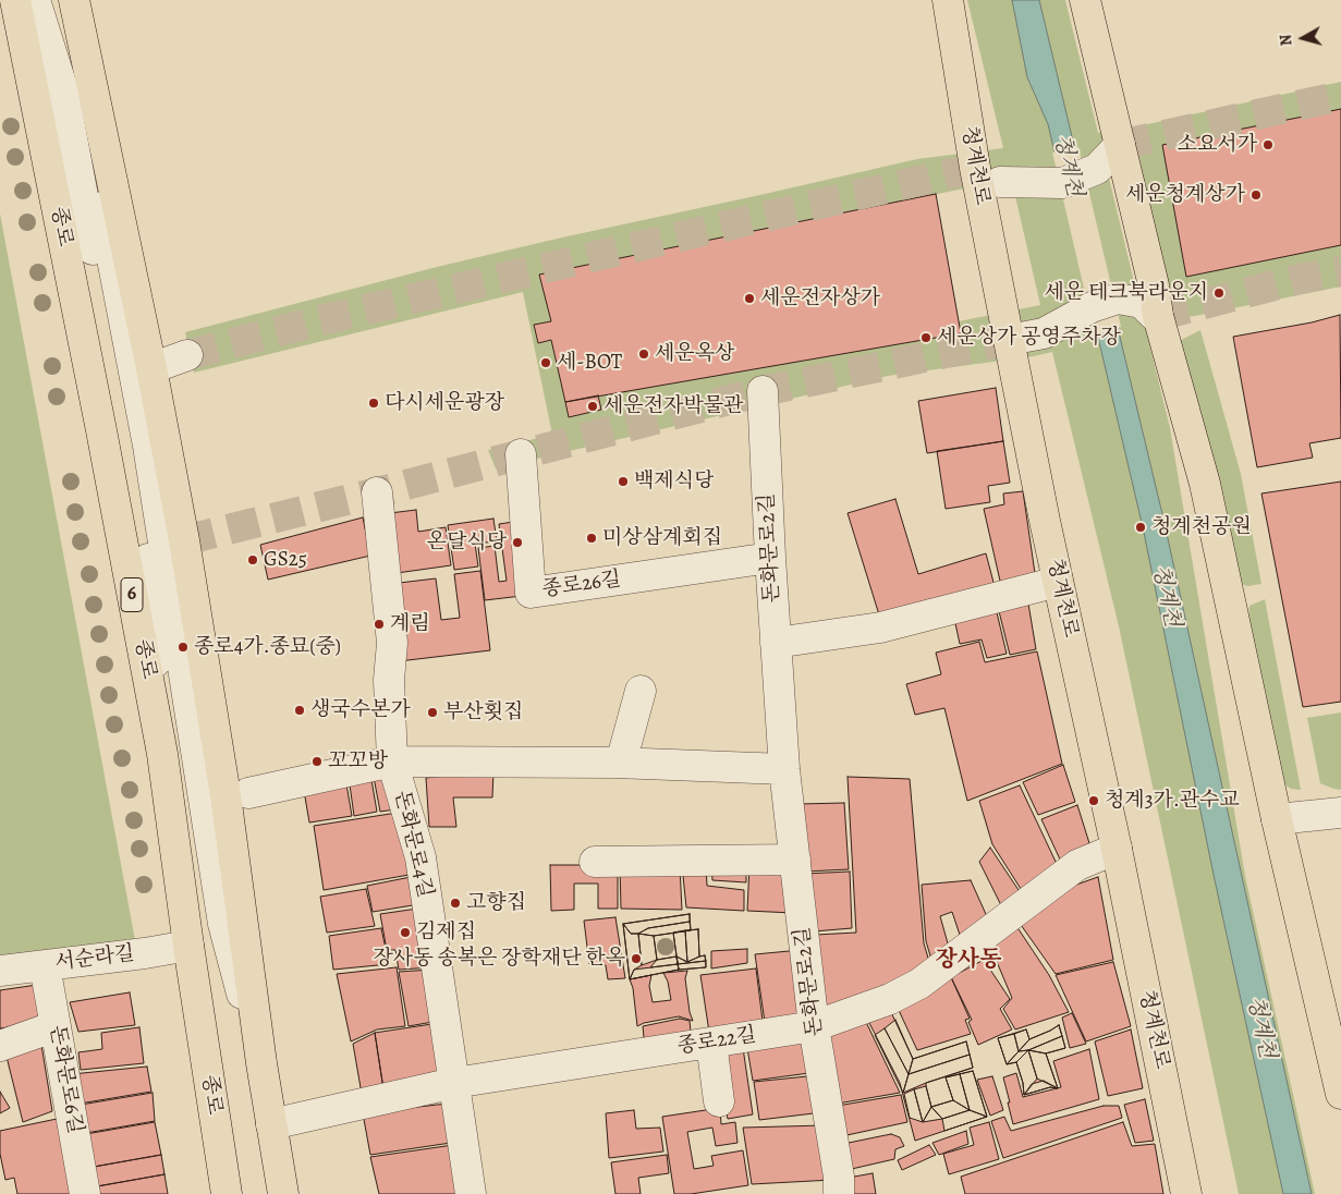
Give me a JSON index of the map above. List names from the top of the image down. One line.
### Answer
{"streets":{"main road":["청계천로","종로","6"],"street":["돈화문로2길","종로26길","돈화문로4길","서순라길","종로22길","돈화문로6길"]},"crossings":[["청계천로","종로22길"],["종로","서순라길"],["돈화문로2길","종로26길"],["돈화문로2길","종로22길"],["돈화문로4길","종로22길"],["서순라길","돈화문로6길"]],"districts":["장사동"],"water":["청계천"],"places":["소요서가","세운청계상가","세운 테크북라운지","세운전자상가","세운상가 공영주차장","세운옥상","세-BOT","다시세운광장","세운전자박물관","백제식당","청계천공원","미상삼계회집","온달식당","GS25","계림","종로4가.종묘(중)","생국수본가","부산횟집","꼬꼬방","청계3가.관수교","고향집","김제집","장사동 송복은 장학재단 한옥"],"north":"left"}
